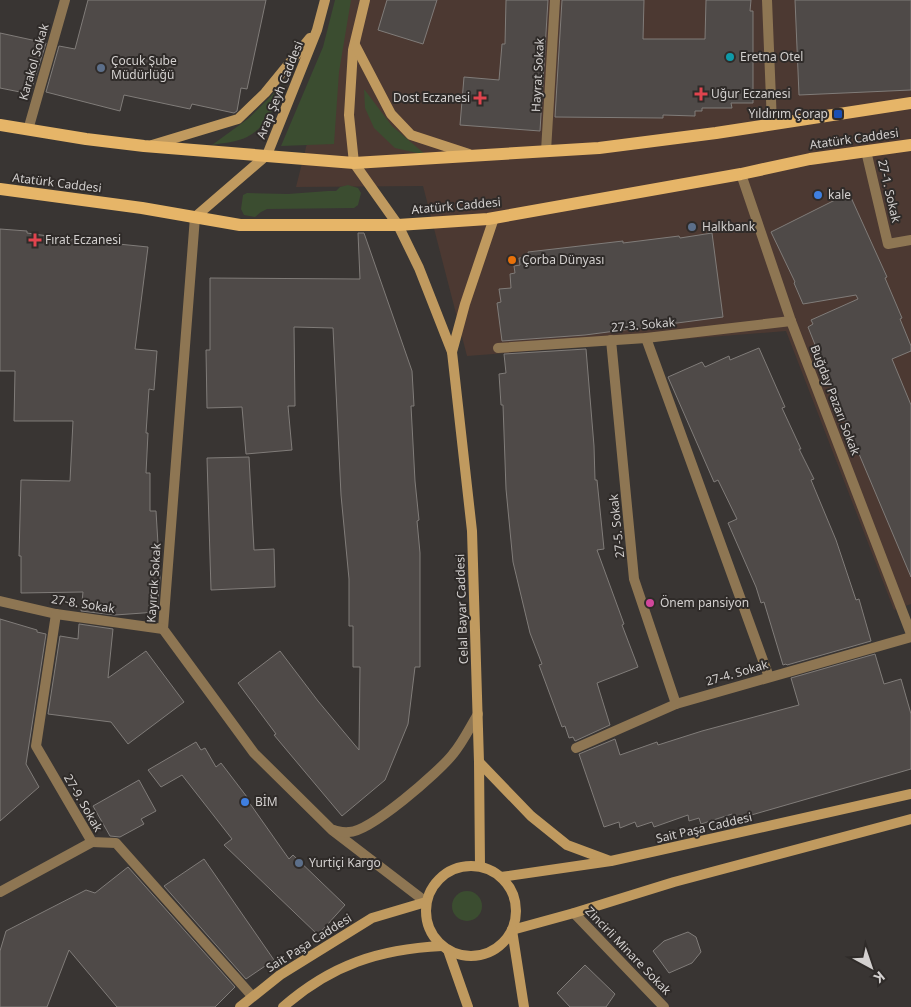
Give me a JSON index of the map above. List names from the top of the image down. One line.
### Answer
{"streets":{"main road":["Atatürk Caddesi"],"street":["Karakol Sokak","Hayrat Sokak","Arap Şeyh Caddesi","27-1. Sokak","27-3. Sokak","Buğday Pazarı Sokak","27-5. Sokak","Kayırcık Sokak","27-8. Sokak","Celal Bayar Caddesi","27-4. Sokak","27-9. Sokak","Sait Paşa Caddesi","Zincirli Minare Sokak"]},"crossings":[["Arap Şeyh Caddesi","Atatürk Caddesi"],["Arap Şeyh Caddesi","Kayırcık Sokak"],["Atatürk Caddesi","27-1. Sokak"],["Atatürk Caddesi","Buğday Pazarı Sokak"],["Atatürk Caddesi","Kayırcık Sokak"],["27-3. Sokak","Buğday Pazarı Sokak"],["27-3. Sokak","27-5. Sokak"],["27-5. Sokak","27-4. Sokak"],["Kayırcık Sokak","27-8. Sokak"],["Kayırcık Sokak","Celal Bayar Caddesi"],["Kayırcık Sokak","Sait Paşa Caddesi"],["27-8. Sokak","27-9. Sokak"],["Celal Bayar Caddesi","Sait Paşa Caddesi"],["27-9. Sokak","Sait Paşa Caddesi"]],"places":{"other":["Eretna Otel","Çocuk Şube Müdürlüğü","kale","Halkbank","Çorba Dünyası","Önem pansiyon","BİM","Yurtiçi Kargo"],"health":["Uğur Eczanesi","Dost Eczanesi","Fırat Eczanesi"],"transit":["Yıldırım Çorap"]},"north":"bottom right"}
